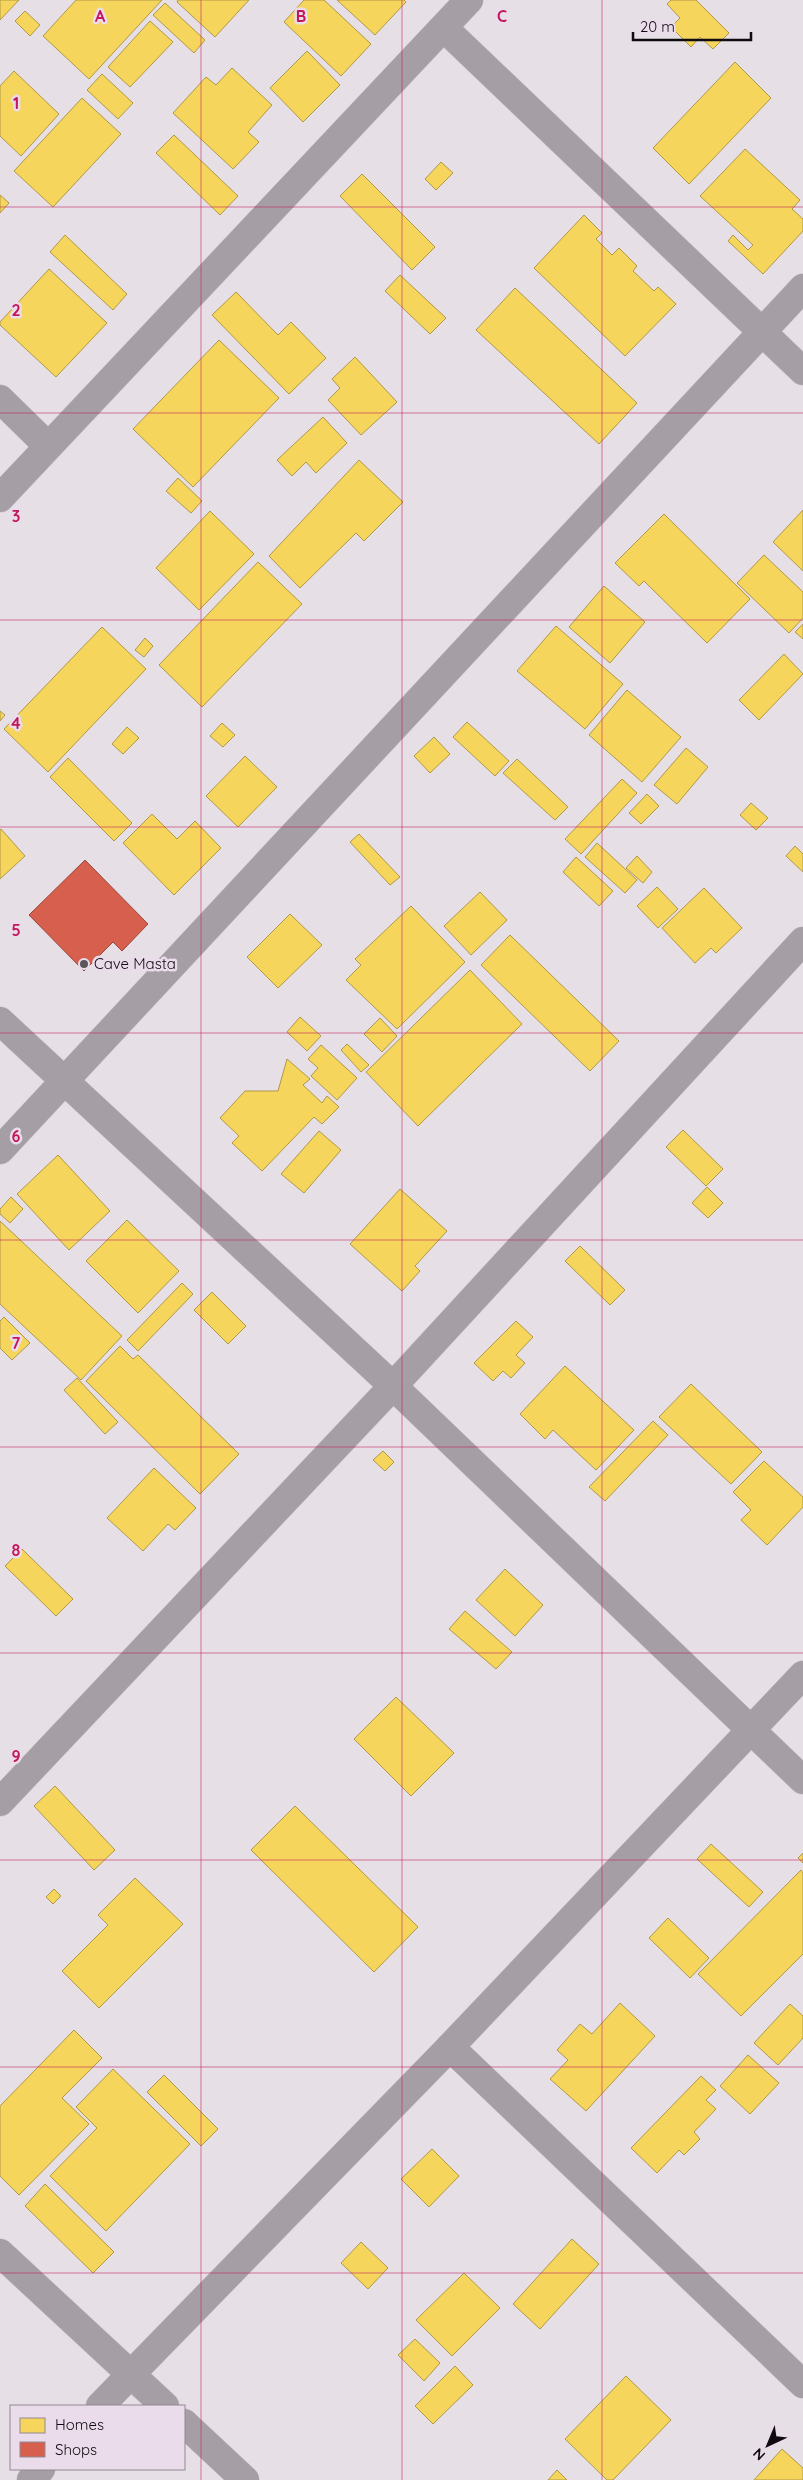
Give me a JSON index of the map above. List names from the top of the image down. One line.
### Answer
{"places":["Cave Masta"],"legend":["Homes","Shops"],"scale_bar":"20 m","north":"bottom left","grid":{"columns":["A","B","C"],"rows":["1","2","3","4","5","6","7","8","9"]}}
